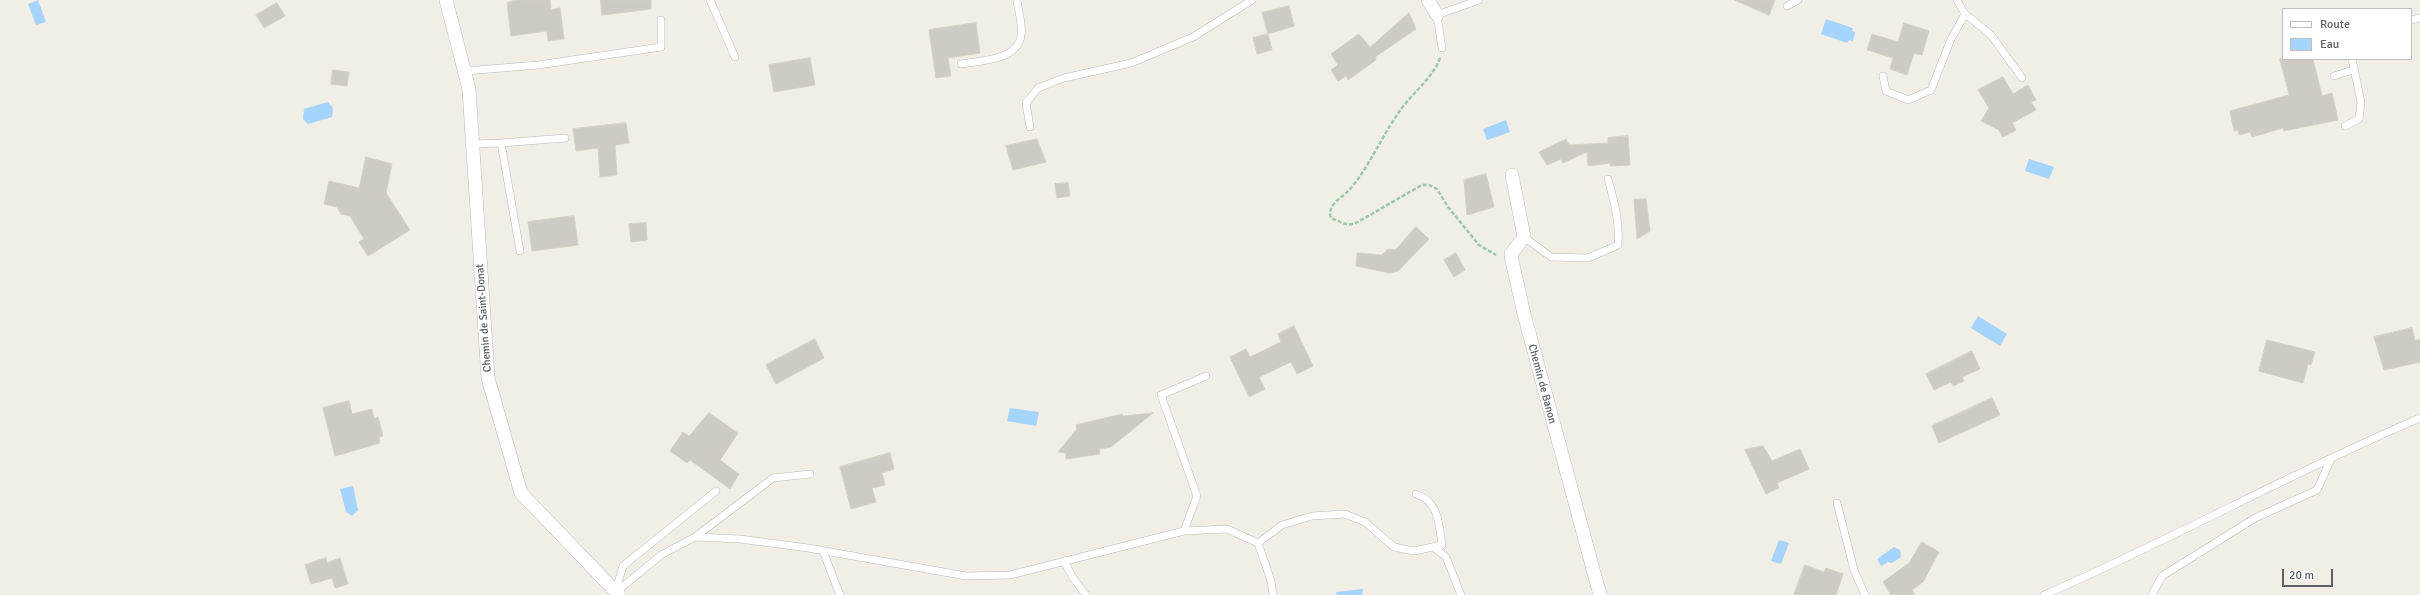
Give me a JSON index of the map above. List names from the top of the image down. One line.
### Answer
{"streets":{"street":["Chemin de Saint-Donat","Chemin de Banon"]},"legend":["Route","Eau"],"scale_bar":"20 m"}
